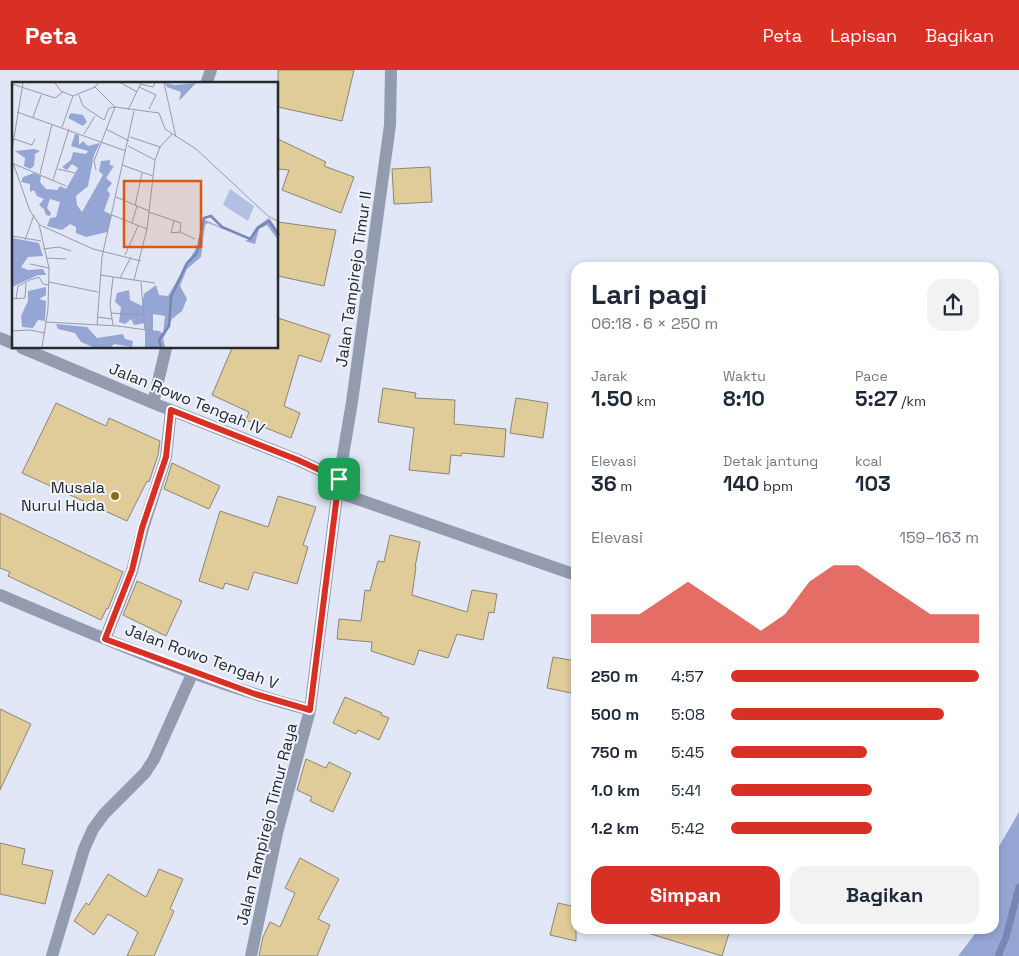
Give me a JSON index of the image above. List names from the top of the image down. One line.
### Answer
{"streets":{"street":["Jalan Tampirejo Timur II","Jalan Rowo Tengah IV","Jalan Rowo Tengah V","Jalan Tampirejo Timur Raya"]},"crossings":[["Jalan Tampirejo Timur II","Jalan Rowo Tengah IV"],["Jalan Tampirejo Timur II","Jalan Tampirejo Timur Raya"],["Jalan Rowo Tengah V","Jalan Tampirejo Timur Raya"]],"places":["Musala Nurul Huda"],"page":{"header":"Peta","nav":["Peta","Lapisan","Bagikan"],"heading":["Lari pagi","06:18 · 6 × 250 m"],"stats":[["Jarak","1.50 km"],["Waktu","8:10"],["Pace","5:27 /km"],["Elevasi","36 m"],["Detak jantung","140 bpm"],["kcal","103"]],"chart":["Elevasi","159–163 m"],"list":[{"name":"250 m","note":"4:57"},{"name":"500 m","note":"5:08"},{"name":"750 m","note":"5:45"},{"name":"1.0 km","note":"5:41"},{"name":"1.2 km","note":"5:42"}],"buttons":["Simpan","Bagikan"]}}
